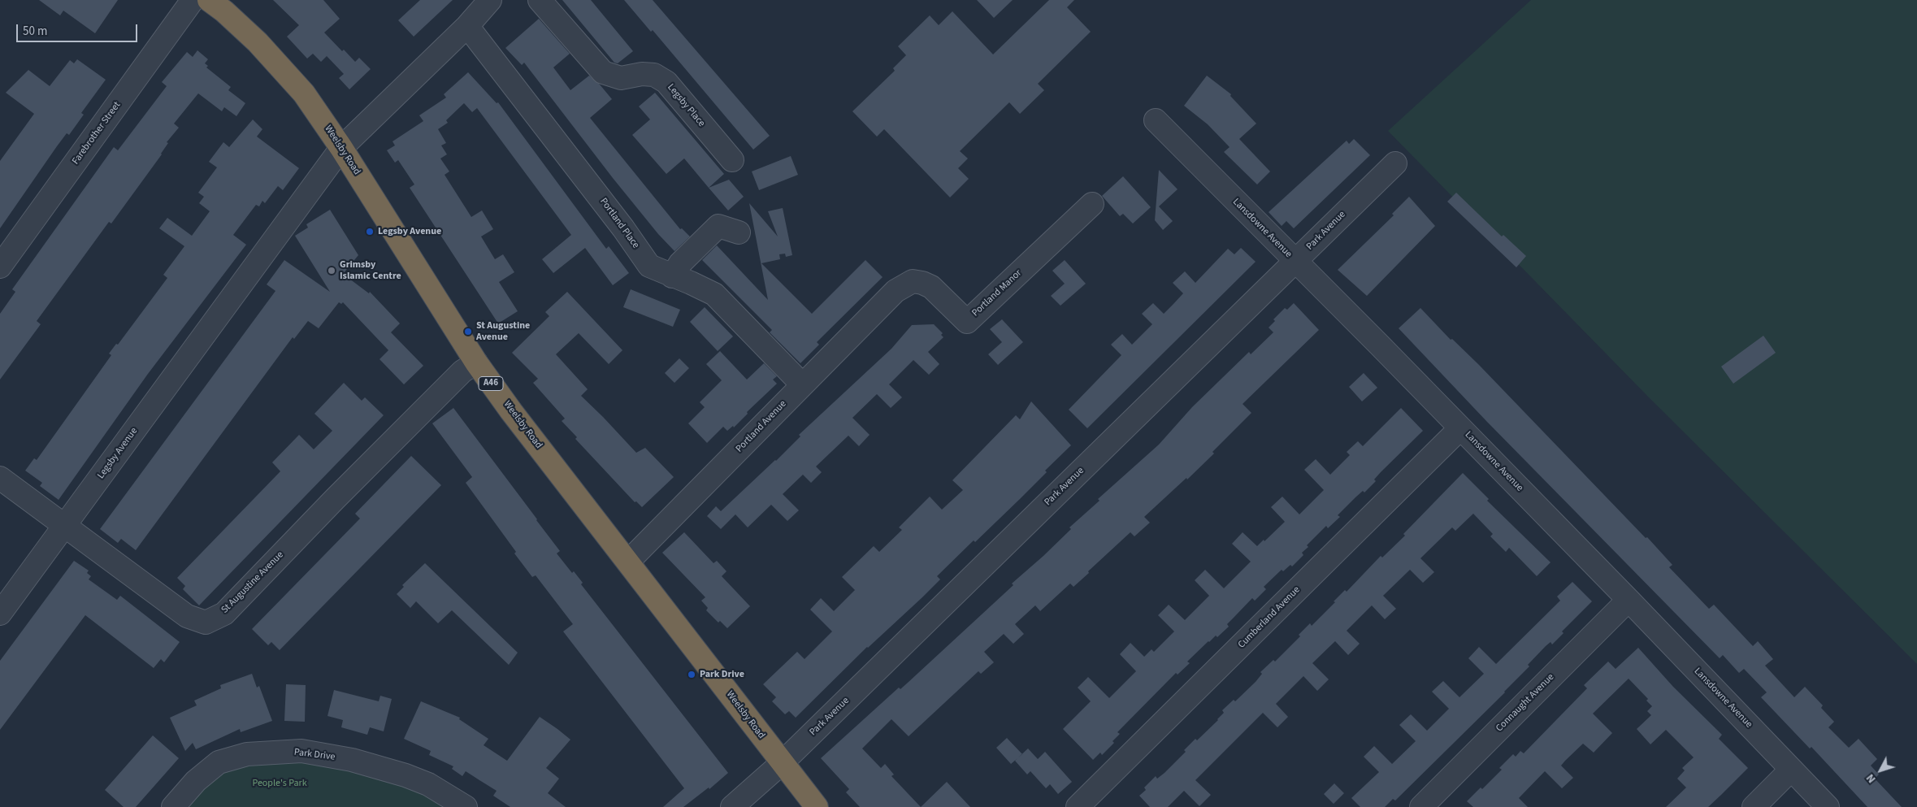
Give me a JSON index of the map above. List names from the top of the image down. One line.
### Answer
{"streets":{"highway":["Weelsby Road","A46"],"street":["Legsby Place","Farebrother Street","Portland Place","Lansdowne Avenue","Park Avenue","Portland Manor","Portland Avenue","Legsby Avenue","St Augustine Avenue","Cumberland Avenue","Connaught Avenue","Park Drive"]},"crossings":[["Weelsby Road","Park Avenue"],["Weelsby Road","Portland Avenue"],["Weelsby Road","Legsby Avenue"],["Weelsby Road","St Augustine Avenue"],["Portland Place","Portland Avenue"],["Portland Place","Legsby Avenue"],["Lansdowne Avenue","Park Avenue"],["Lansdowne Avenue","Cumberland Avenue"],["Lansdowne Avenue","Connaught Avenue"],["Portland Manor","Portland Avenue"],["Legsby Avenue","St Augustine Avenue"]],"parks":["People's Park"],"places":["Legsby Avenue","Grimsby Islamic Centre","St Augustine Avenue","Park Drive"],"scale_bar":"50 m","north":"bottom left"}
